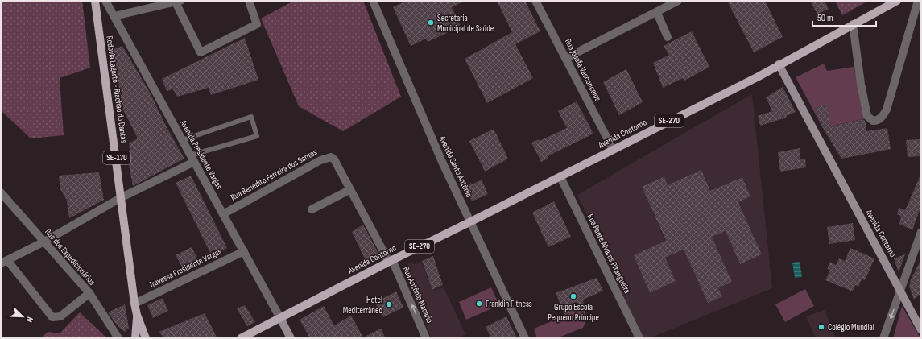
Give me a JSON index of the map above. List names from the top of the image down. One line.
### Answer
{"streets":{"main road":["Rodovia Lagarto - Riachão do Dantas","SE-270","Avenida Contorno","SE-170"],"street":["Rua Josafá Vasconcelos","Avenida Presidente Vargas","Avenida Santo Antônio","Rua Benedito Ferreira dos Santos","Rua Padre Alvares Pitangueira","Rua dos Expedicionários","Travessa Presidente Vargas","Rua Antônio Macario"]},"crossings":[["Rua Josafá Vasconcelos","Avenida Contorno"],["Rodovia Lagarto - Riachão do Dantas","Travessa Presidente Vargas"],["SE-270","Avenida Contorno"],["Avenida Contorno","Avenida Presidente Vargas"],["Avenida Contorno","Avenida Santo Antônio"],["Avenida Contorno","Rua Benedito Ferreira dos Santos"],["Avenida Contorno","Rua Padre Alvares Pitangueira"],["Avenida Contorno","Rua Antônio Macario"],["Avenida Presidente Vargas","Rua Benedito Ferreira dos Santos"],["Avenida Presidente Vargas","Travessa Presidente Vargas"],["Rua Benedito Ferreira dos Santos","Rua Antônio Macario"]],"one_way":["Rua Antônio Macario"],"places":["Secretaria Municipal de Saúde","Grupo Escola Pequeno Príncipe","Franklin Fitness","Hotel Mediterrâneo","Colégio Mundial"],"scale_bar":"50 m","north":"bottom right"}
